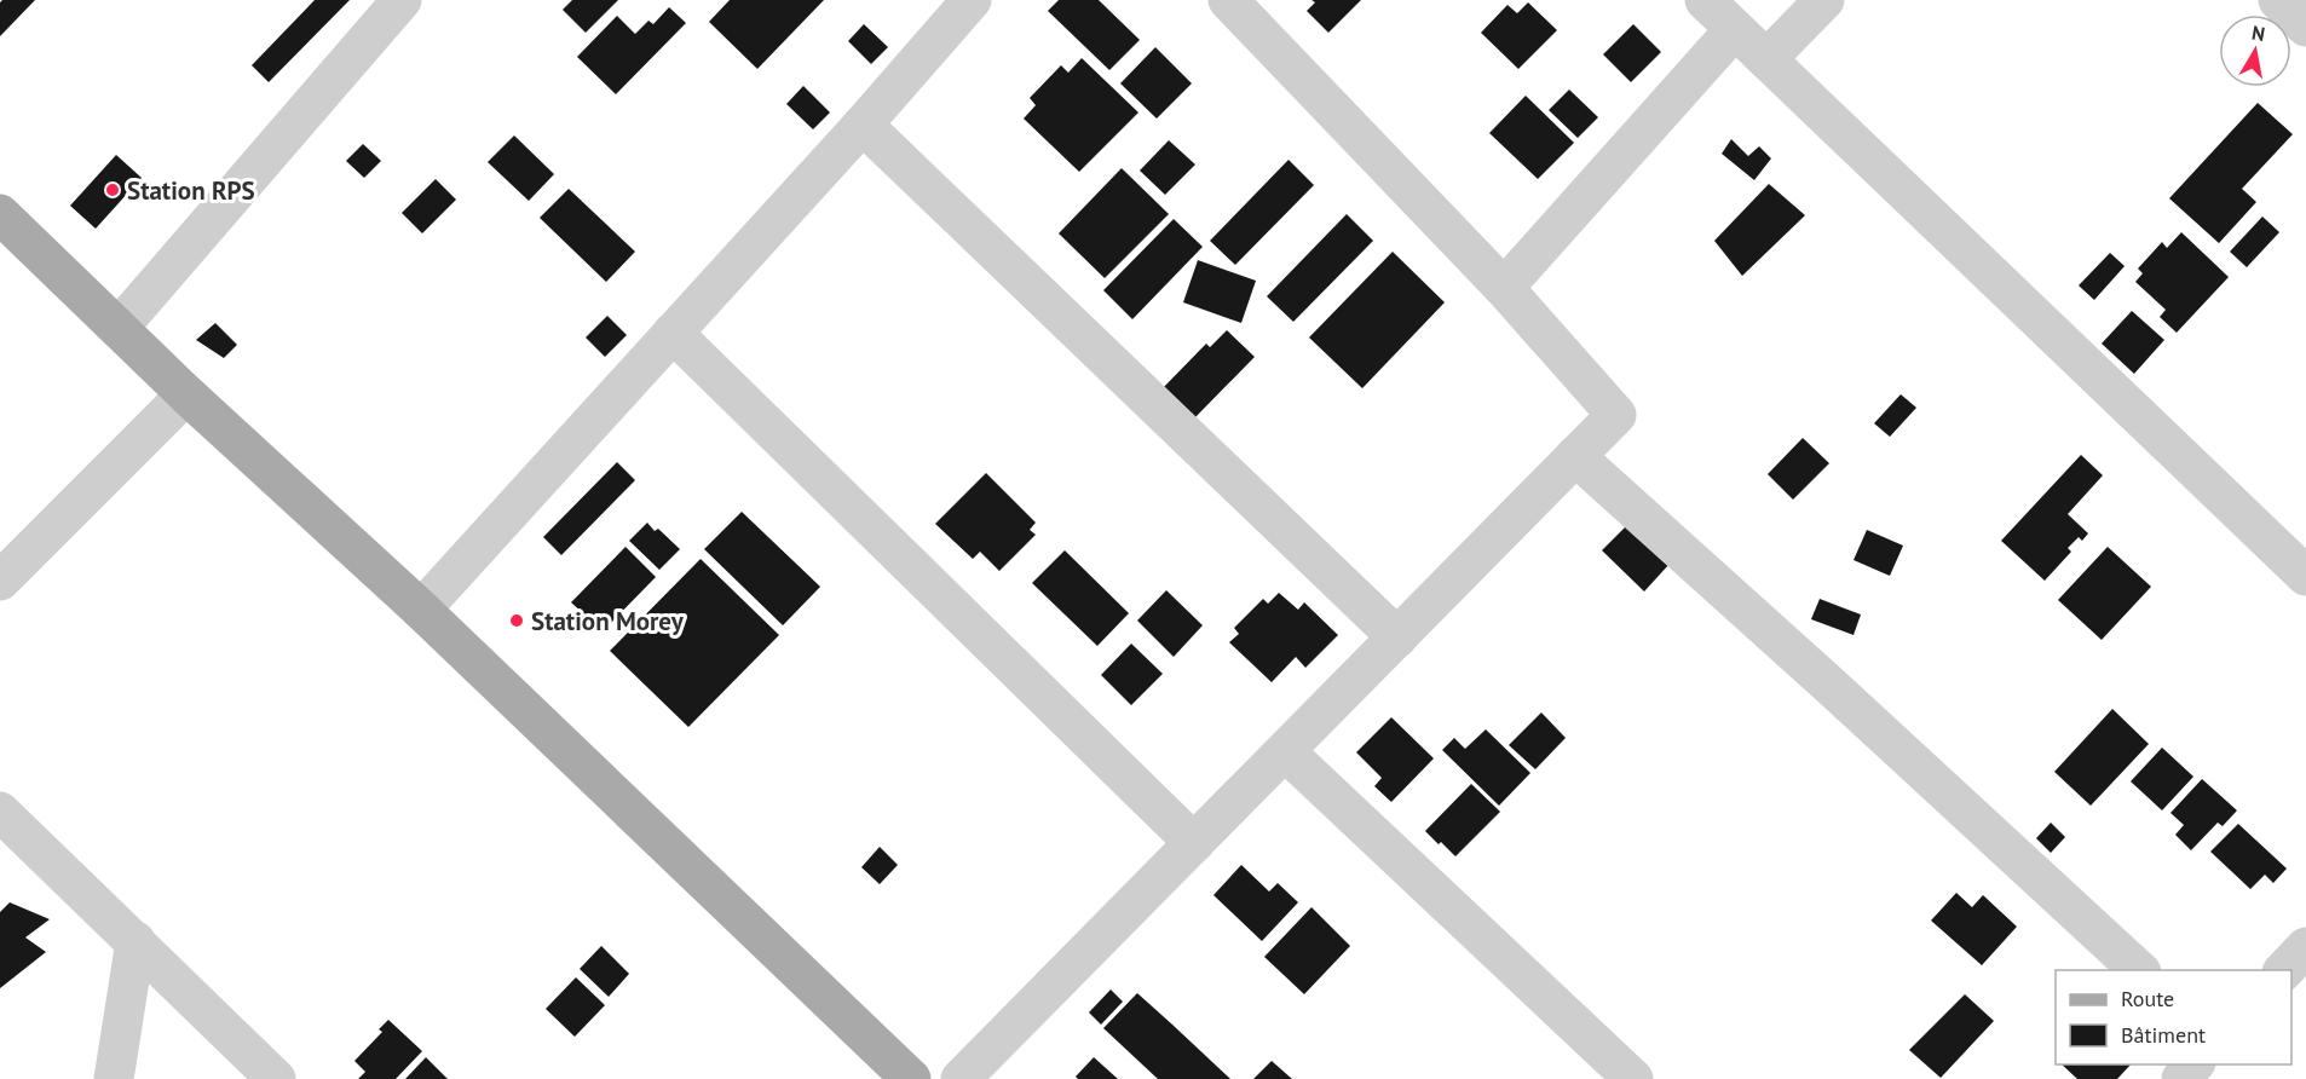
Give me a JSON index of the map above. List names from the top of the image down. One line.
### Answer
{"places":["Station RPS","Station Morey"],"legend":["Route","Bâtiment"],"north":"top"}
